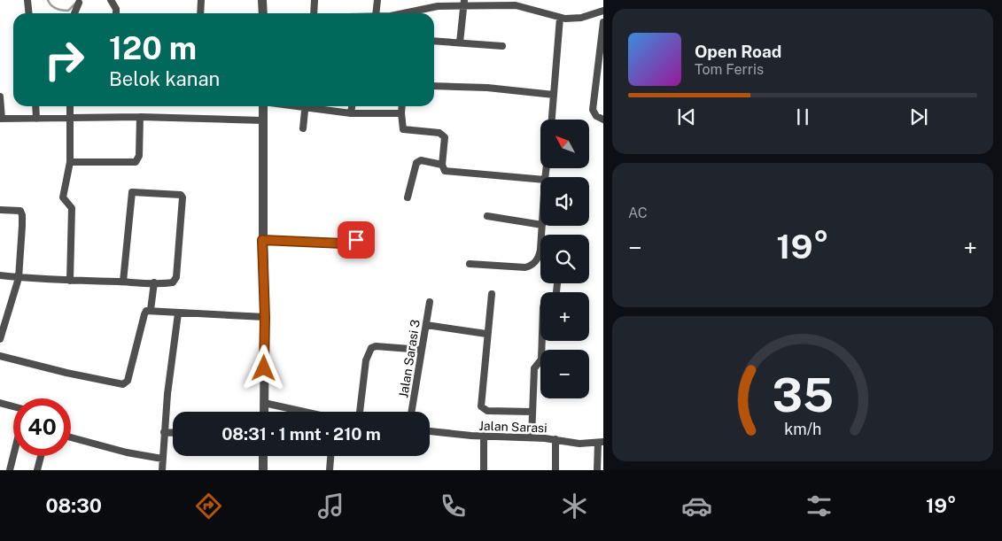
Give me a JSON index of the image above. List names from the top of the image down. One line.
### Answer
{"streets":{"street":["Jalan Sarasi 3","Jalan Sarasi"]},"north":"top left","page":{"turn":["120 m","Belok kanan"],"song":["Open Road","Tom Ferris"],"map_buttons":["+","−"],"tile":"AC","heat":["−","19°","+"],"limit":"40","trip":"08:31 · 1 mnt · 210 m","tabs":["08:30","19°"],"gauge":["35","km/h"]}}
